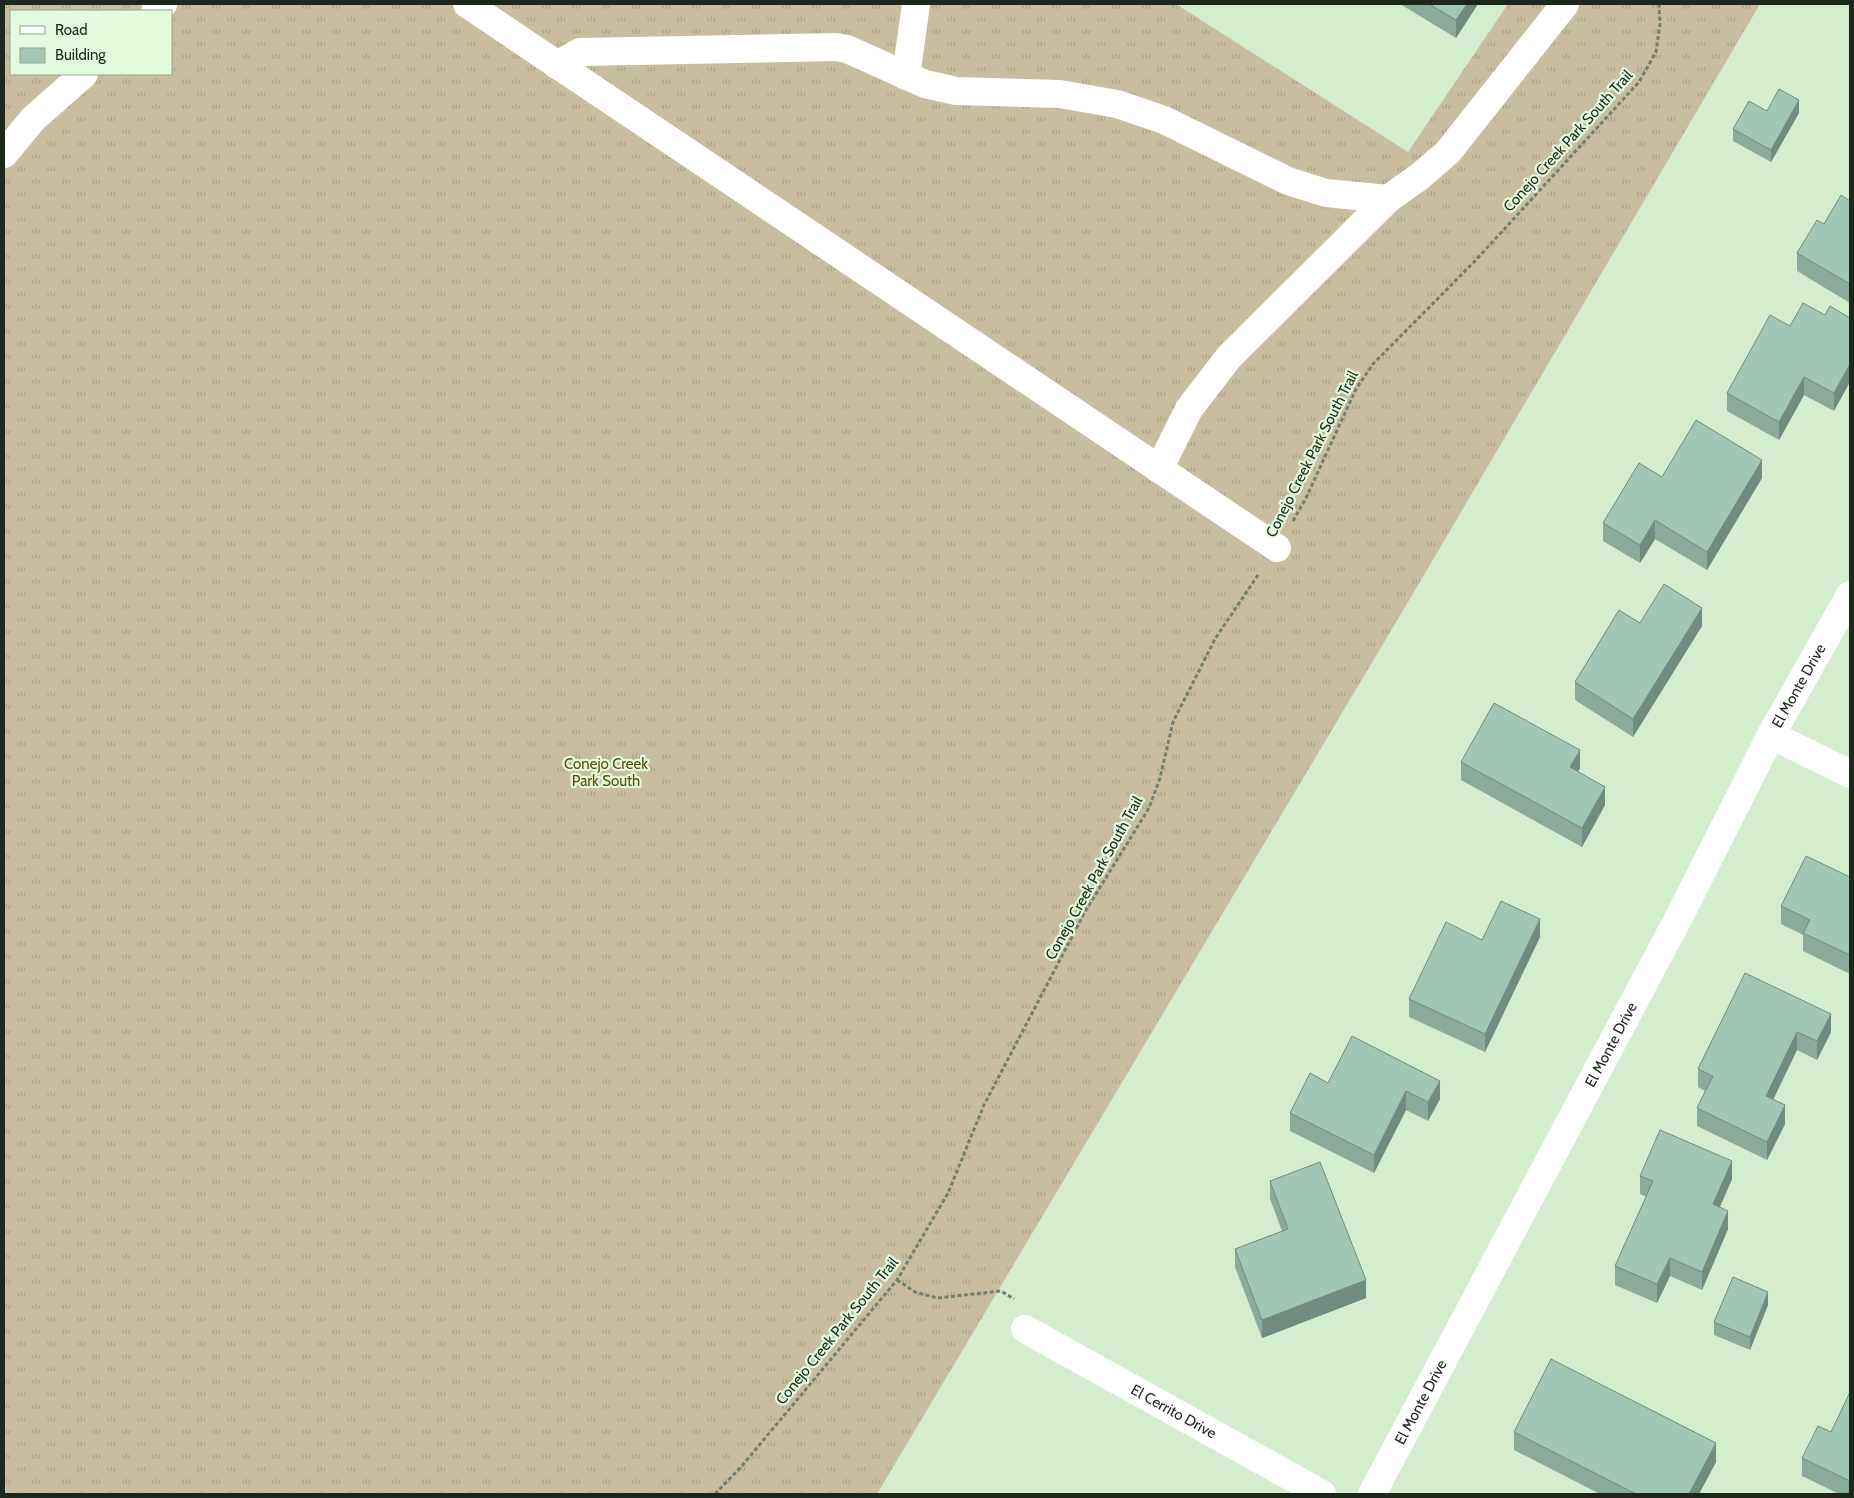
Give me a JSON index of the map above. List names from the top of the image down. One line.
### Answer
{"streets":{"street":["El Monte Drive","El Cerrito Drive"],"path":["Conejo Creek Park South Trail"]},"parks":["Conejo Creek Park South"],"legend":["Road","Building"]}
